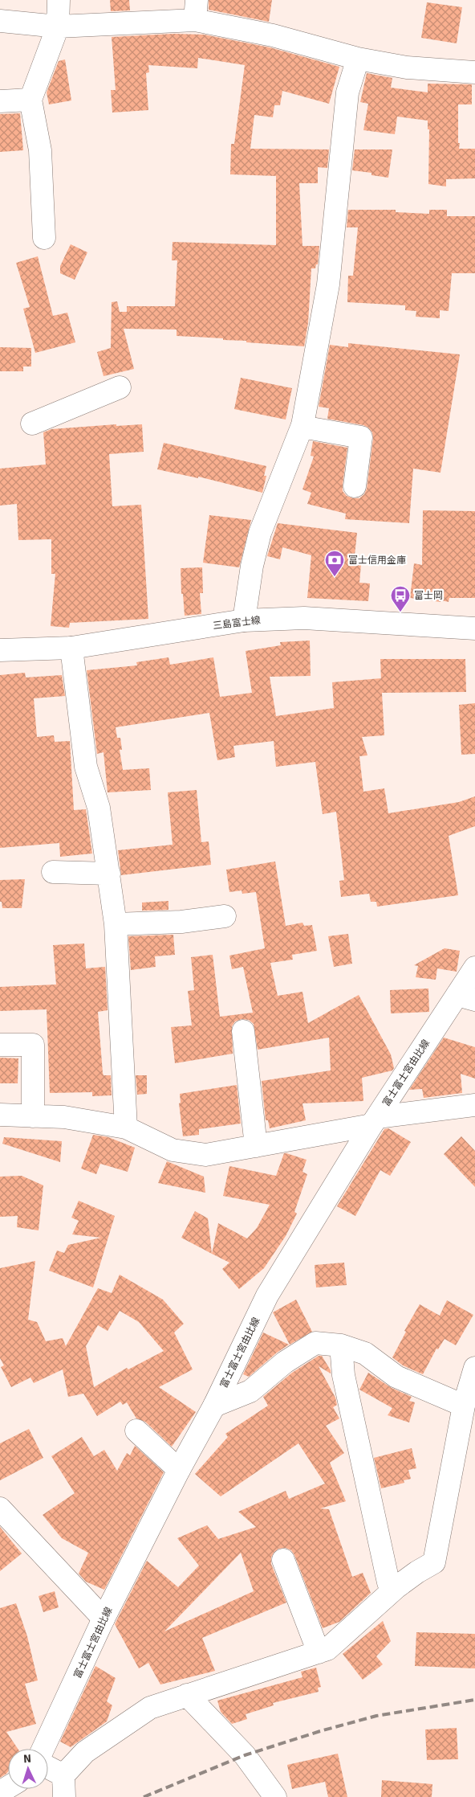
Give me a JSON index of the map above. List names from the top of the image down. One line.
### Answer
{"streets":{"street":["三島富士線","富士富士宮由比線"]},"places":{"bank":["富士信用金庫"],"bus stop":["富士岡"]},"north":"top"}
